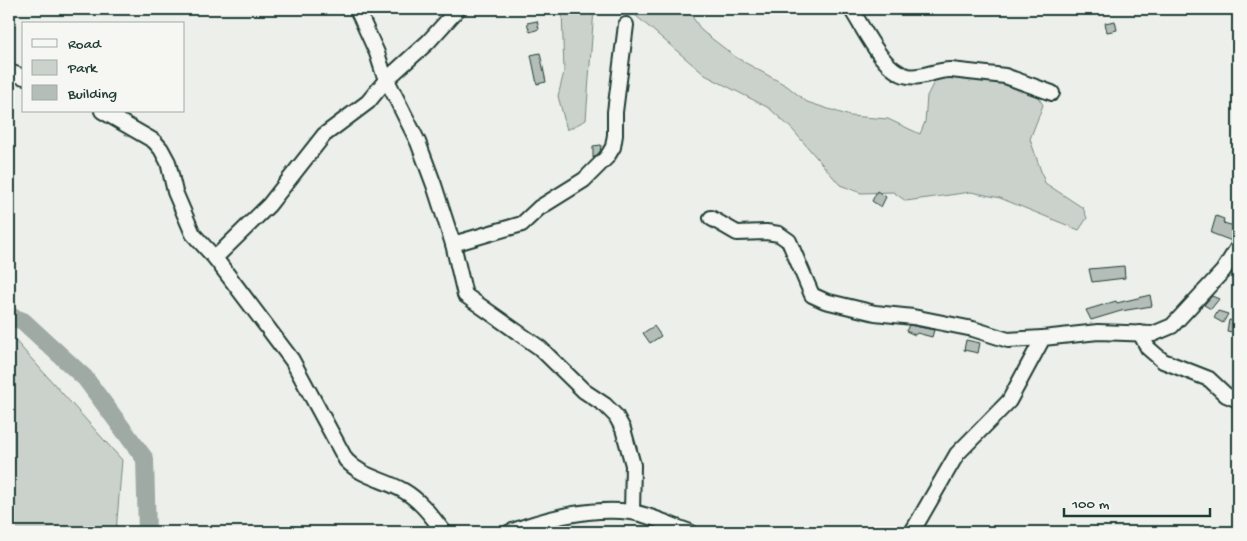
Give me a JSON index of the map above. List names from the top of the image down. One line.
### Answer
{"legend":["Road","Park","Building"],"scale_bar":"100 m"}
